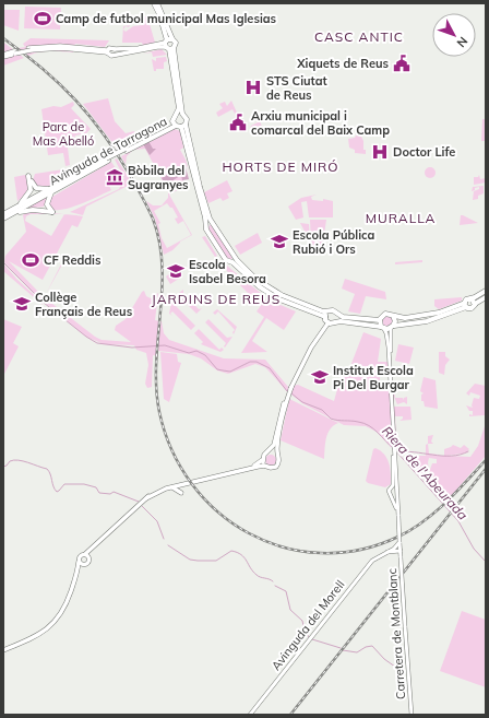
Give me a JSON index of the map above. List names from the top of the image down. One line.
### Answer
{"streets":{"main road":["Avinguda de Tarragona"],"street":["Avinguda del Morell","Carretera de Montblanc"]},"districts":["CASC ANTIC","HORTS DE MIRÓ","MURALLA","JARDINS DE REUS"],"water":["Riera de l'Abeurada"],"parks":["Parc de Mas Abelló"],"places":{"sports":["Camp de futbol municipal Mas Iglesias","CF Reddis"],"public building":["Xiquets de Reus","Arxiu municipal i comarcal del Baix Camp"],"hospital":["STS Ciutat de Reus","Doctor Life"],"museum":["Bòbila del Sugranyes"],"school or university":["Escola Pública Rubió i Ors","Escola Isabel Besora","Collège Français de Reus","Institut Escola Pi Del Burgar"]},"north":"bottom right"}
